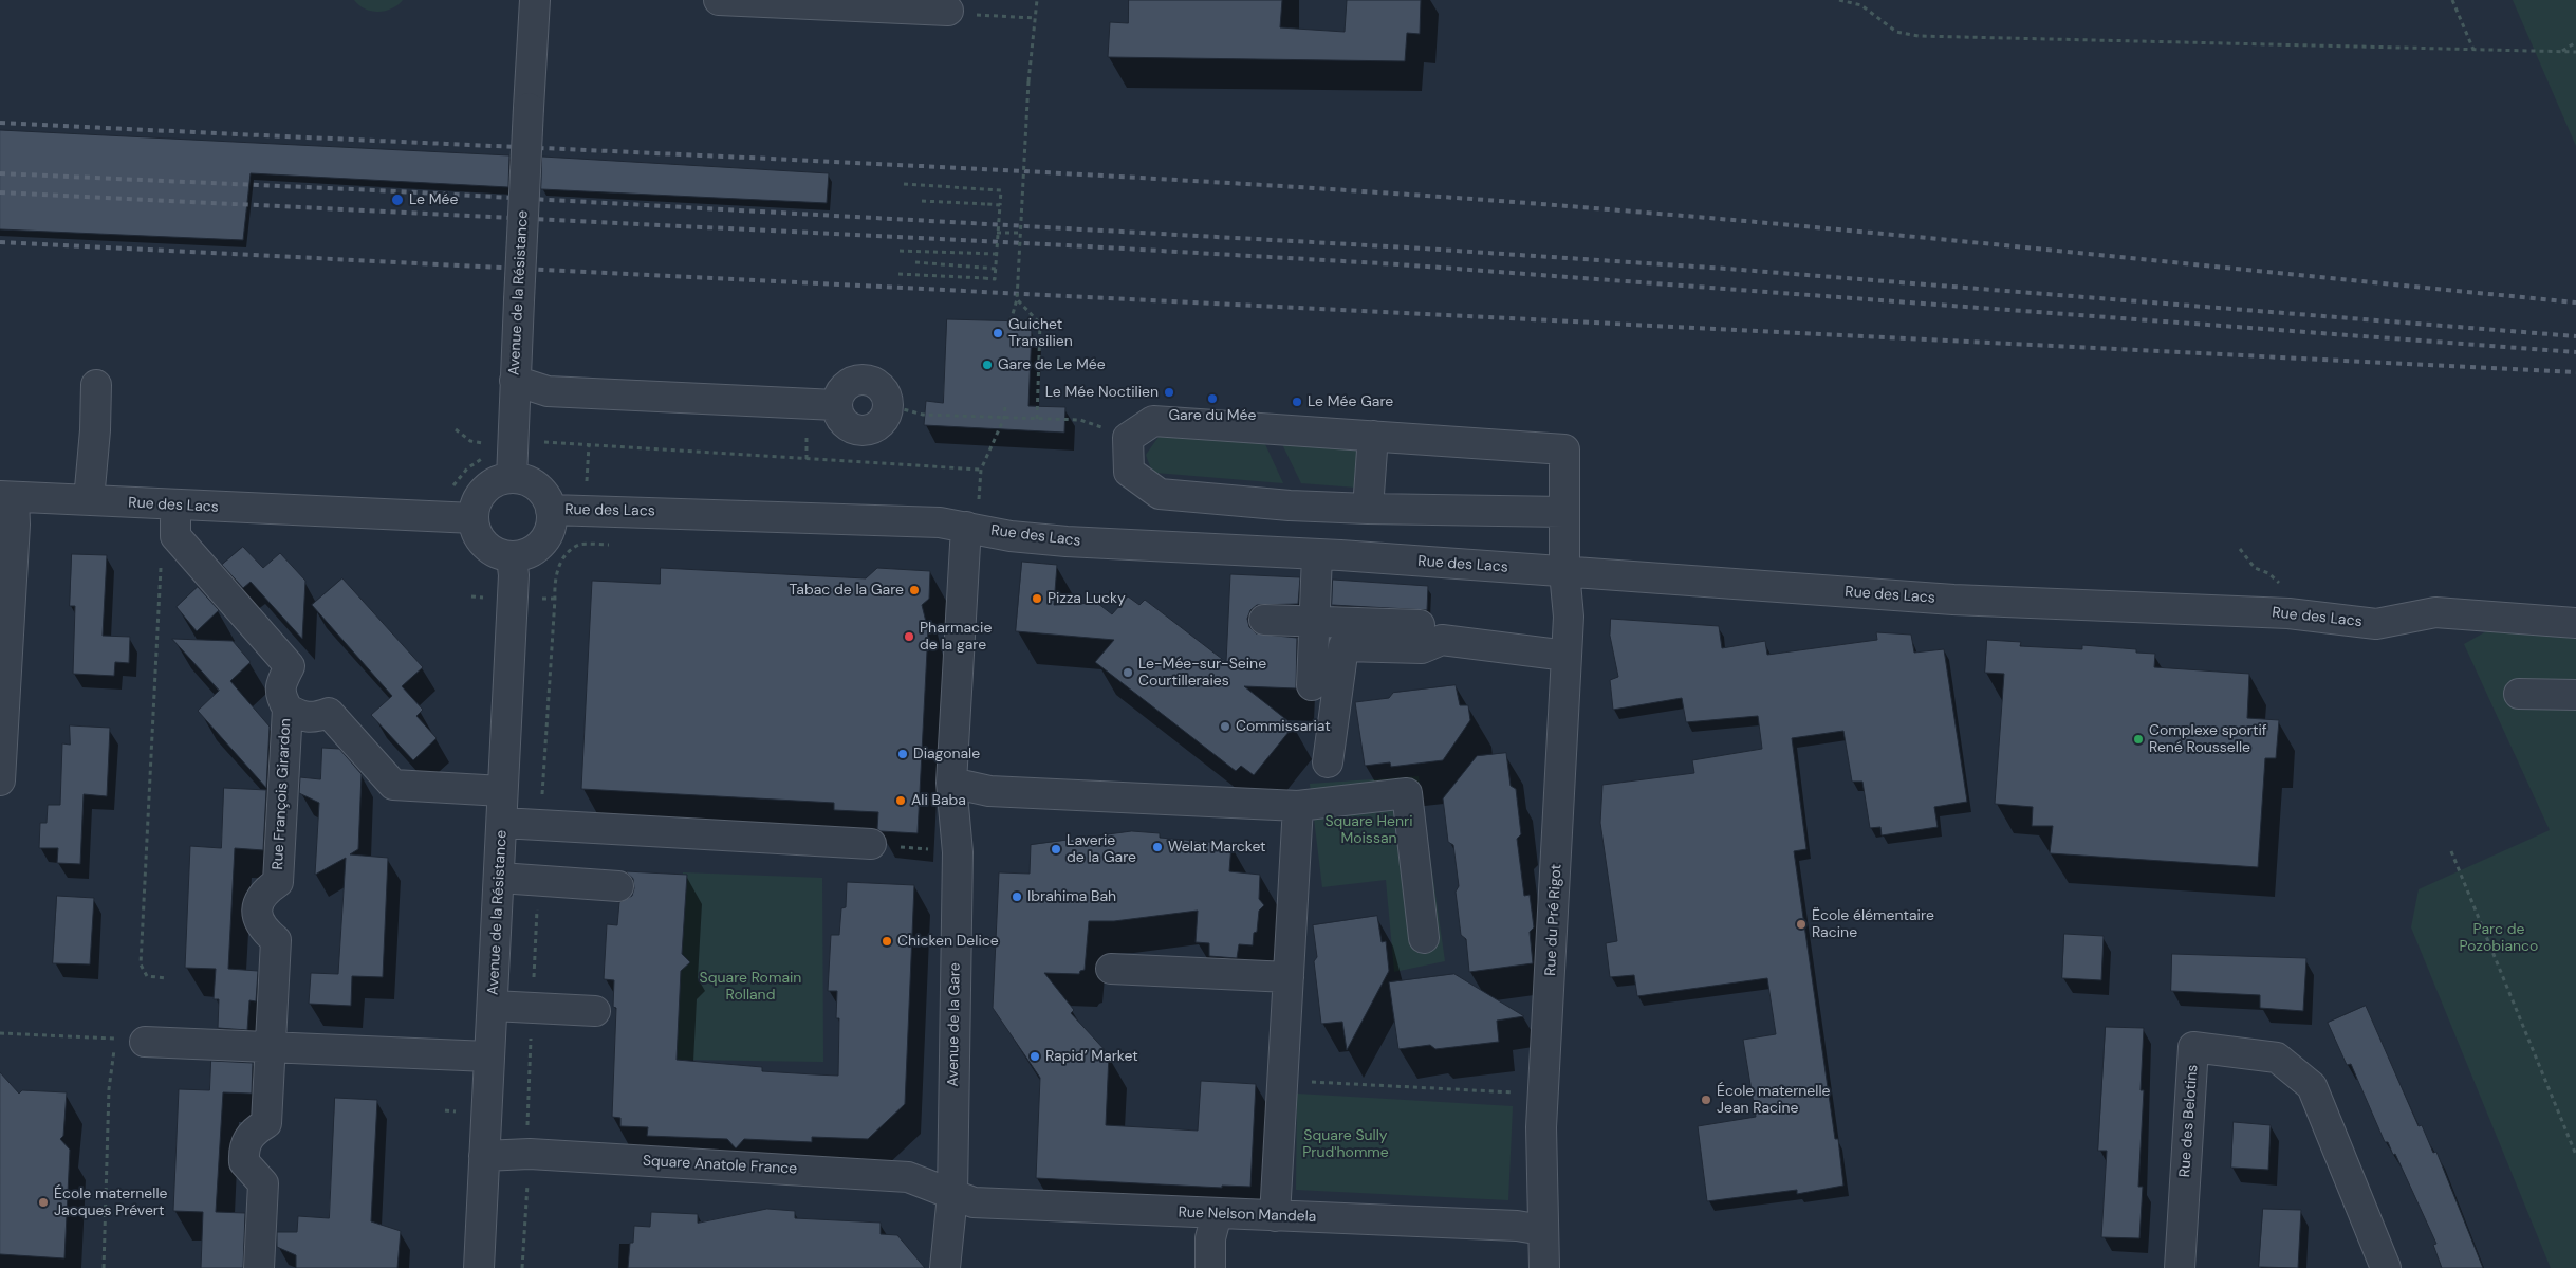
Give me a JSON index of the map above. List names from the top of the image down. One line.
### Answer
{"streets":{"street":["Avenue de la Résistance","Rue des Lacs","Rue François Girardon","Rue du Pré Rigot","Avenue de la Gare","Rue des Belotins","Square Anatole France","Rue Nelson Mandela"]},"crossings":[["Avenue de la Résistance","Rue des Lacs"],["Avenue de la Résistance","Square Anatole France"],["Rue des Lacs","Rue François Girardon"],["Rue des Lacs","Rue du Pré Rigot"],["Rue des Lacs","Avenue de la Gare"],["Rue du Pré Rigot","Rue Nelson Mandela"],["Avenue de la Gare","Square Anatole France"],["Avenue de la Gare","Rue Nelson Mandela"],["Square Anatole France","Rue Nelson Mandela"]],"parks":["Square Henri Moissan","Parc de Pozobianco","Square Romain Rolland","Square Sully Prud'homme"],"places":["Le Mée","Guichet Transilien","Gare de Le Mée","Le Mée Noctilien","Gare du Mée","Le Mée Gare","Tabac de la Gare","Pizza Lucky","Pharmacie de la gare","Le-Mée-sur-Seine Courtilleraies","Commissariat","Complexe sportif René Rousselle","Diagonale","Ali Baba","Welat Marcket","Laverie de la Gare","Ibrahima Bah","Ëcole élémentaire Racine","Chicken Delice","Rapid’ Market","École maternelle Jean Racine","École maternelle Jacques Prévert"]}
